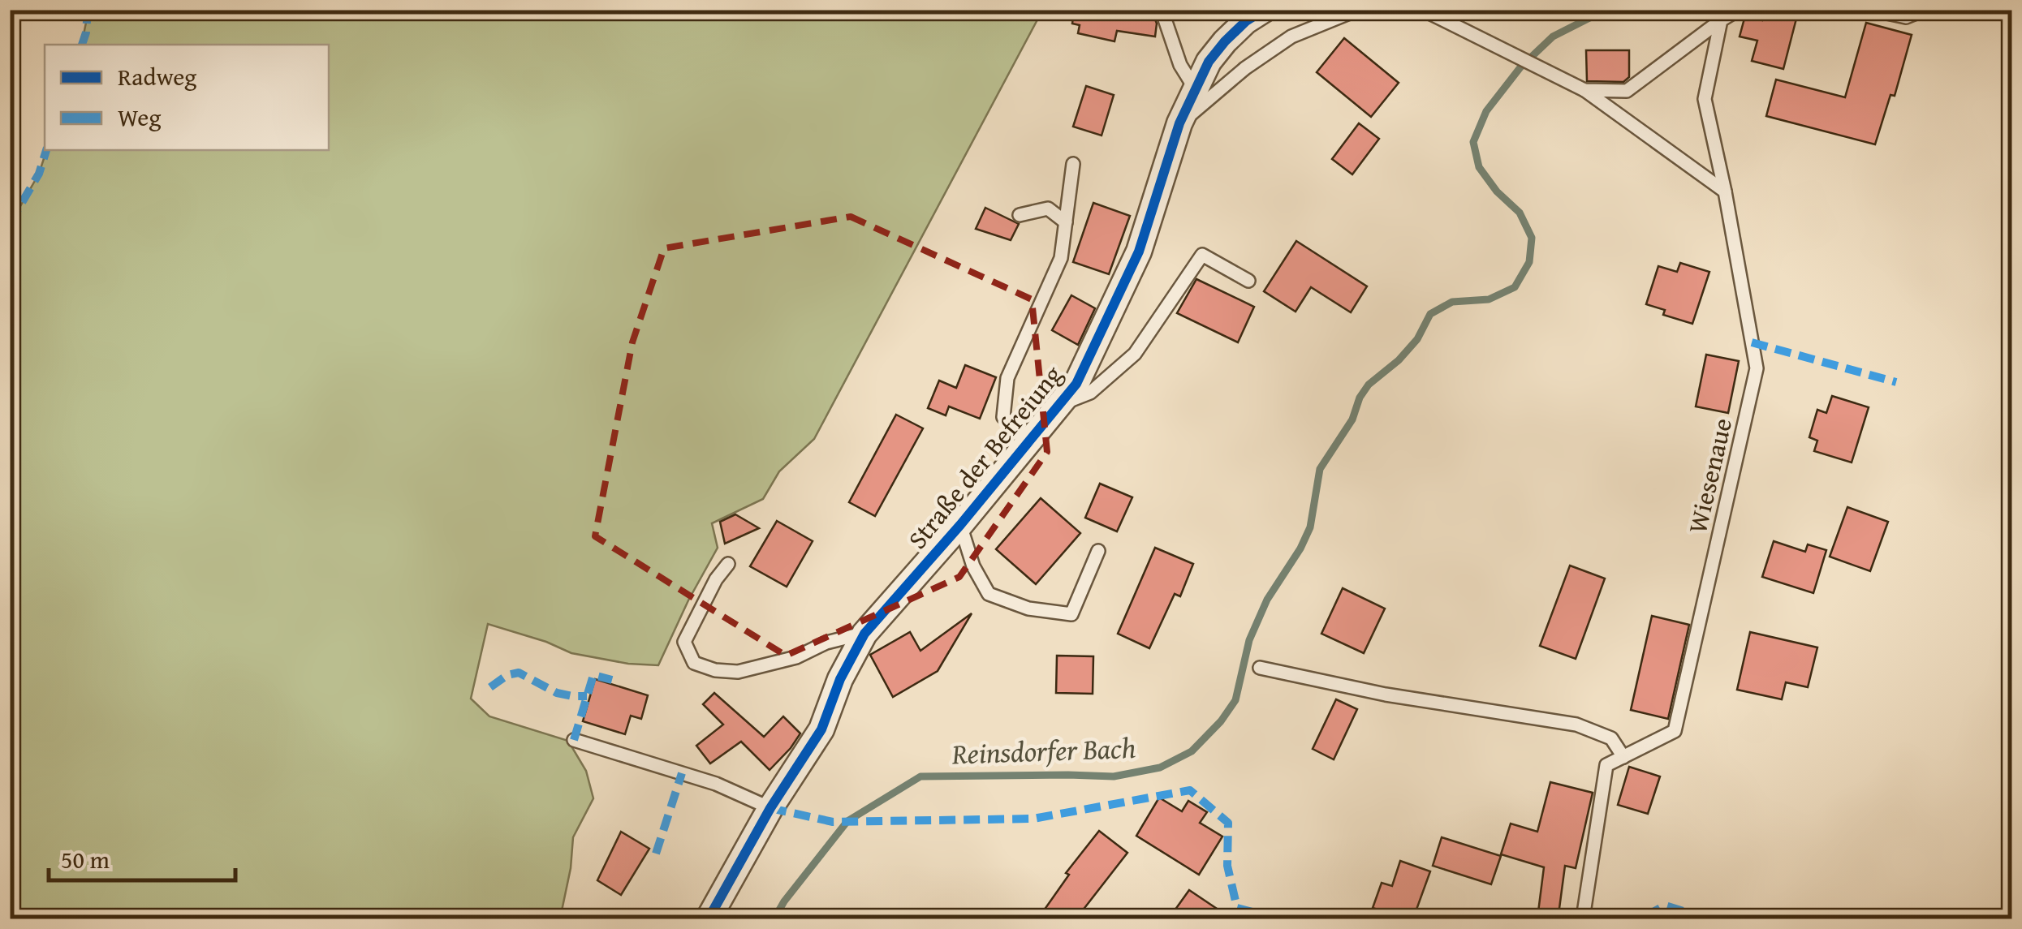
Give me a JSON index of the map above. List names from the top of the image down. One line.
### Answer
{"streets":{"street":["Straße der Befreiung"],"lane":["Wiesenaue"]},"water":["Reinsdorfer Bach"],"legend":["Radweg","Weg"],"scale_bar":"50 m"}
